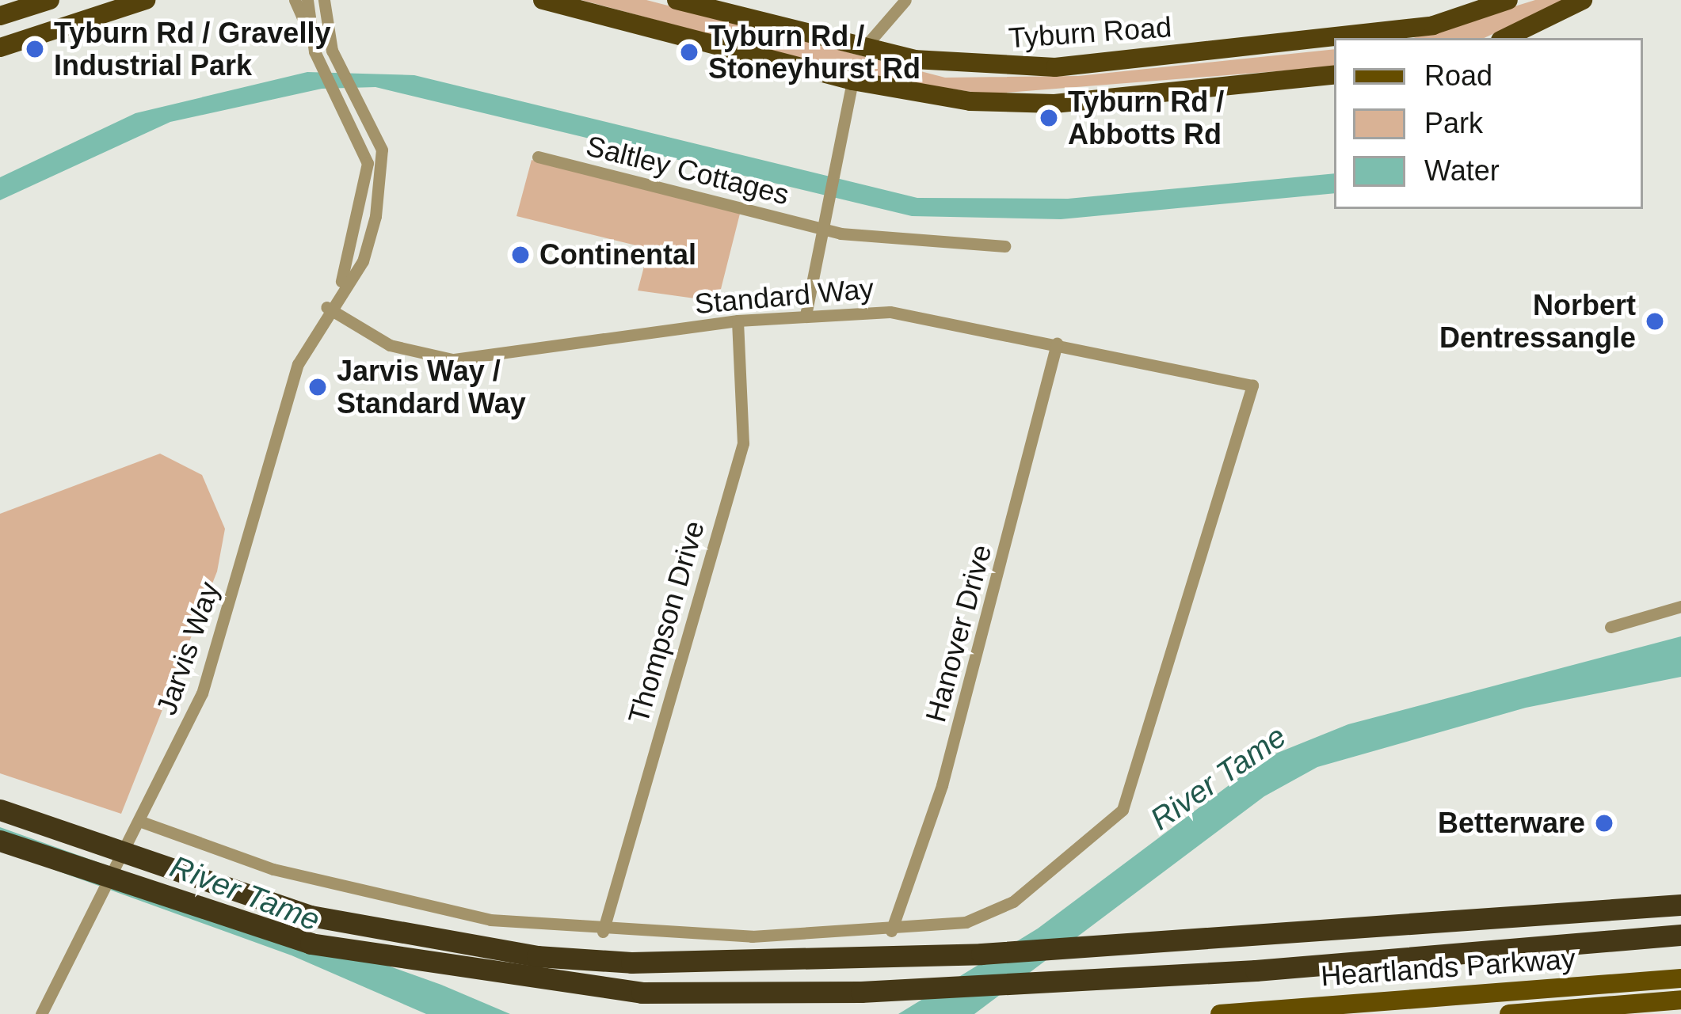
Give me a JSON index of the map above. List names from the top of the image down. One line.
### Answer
{"streets":{"highway":["Tyburn Road"],"main road":["Heartlands Parkway"],"street":["Saltley Cottages","Standard Way","Thompson Drive","Hanover Drive","Jarvis Way"]},"crossings":[["Standard Way","Thompson Drive"],["Standard Way","Hanover Drive"],["Standard Way","Jarvis Way"]],"water":["River Tame"],"places":["Tyburn Rd / Gravelly Industrial Park","Tyburn Rd / Stoneyhurst Rd","Tyburn Rd / Abbotts Rd","Continental","Norbert Dentressangle","Jarvis Way / Standard Way","Betterware"],"legend":["Road","Park","Water"]}
